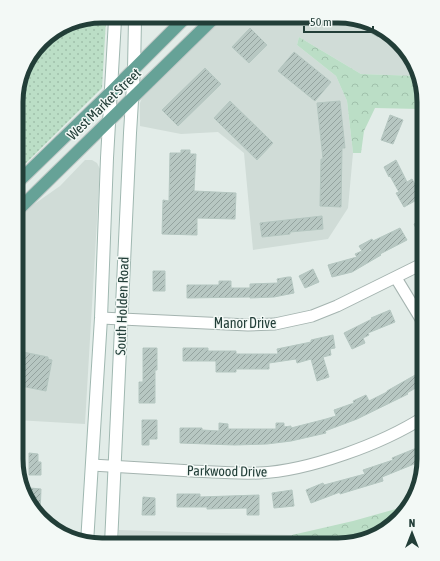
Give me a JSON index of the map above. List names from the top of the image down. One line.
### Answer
{"streets":{"main road":["West Market Street","South Holden Road"],"street":["Manor Drive","Parkwood Drive"]},"crossings":[["West Market Street","South Holden Road"],["South Holden Road","Manor Drive"],["South Holden Road","Parkwood Drive"]],"scale_bar":"50 m","north":"top"}
